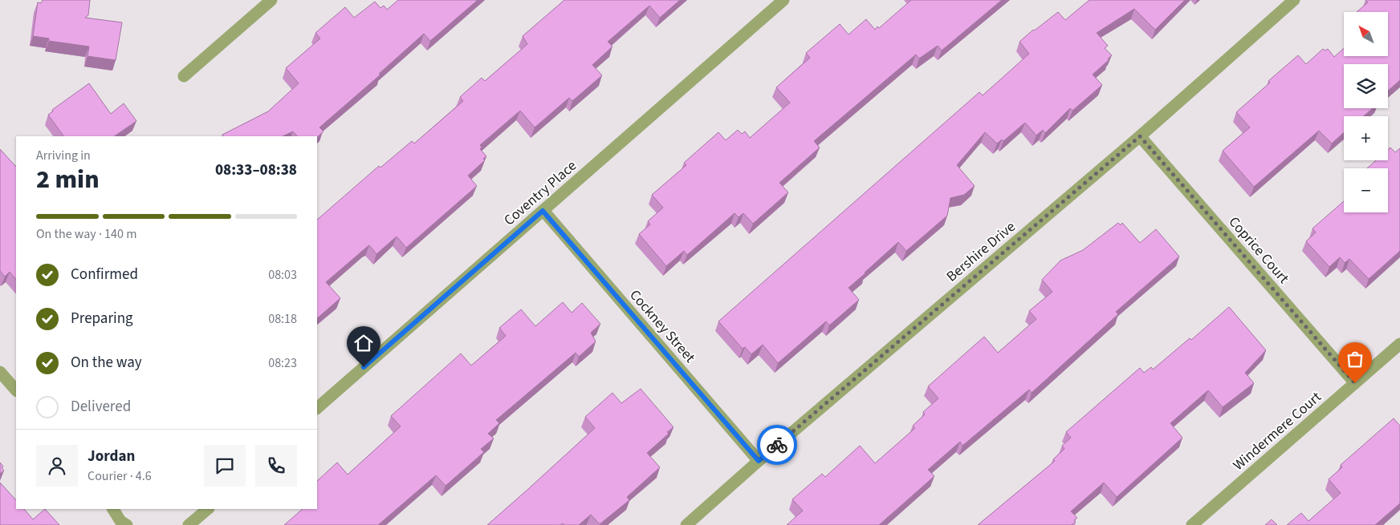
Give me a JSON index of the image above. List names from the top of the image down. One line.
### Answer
{"streets":{"street":["Coventry Place","Coprice Court","Bershire Drive","Cockney Street","Windermere Court"]},"crossings":[["Coventry Place","Cockney Street"],["Coprice Court","Bershire Drive"],["Coprice Court","Windermere Court"],["Bershire Drive","Cockney Street"]],"north":"top left","page":{"map_buttons":["+","−"],"heading":["2 min","Arriving in","08:33–08:38"],"panel":["Jordan","Courier · 4.6"],"bar":"On the way · 140 m","list":[["Confirmed","08:03"],["Preparing","08:18"],["On the way","08:23"],"Delivered"]}}
